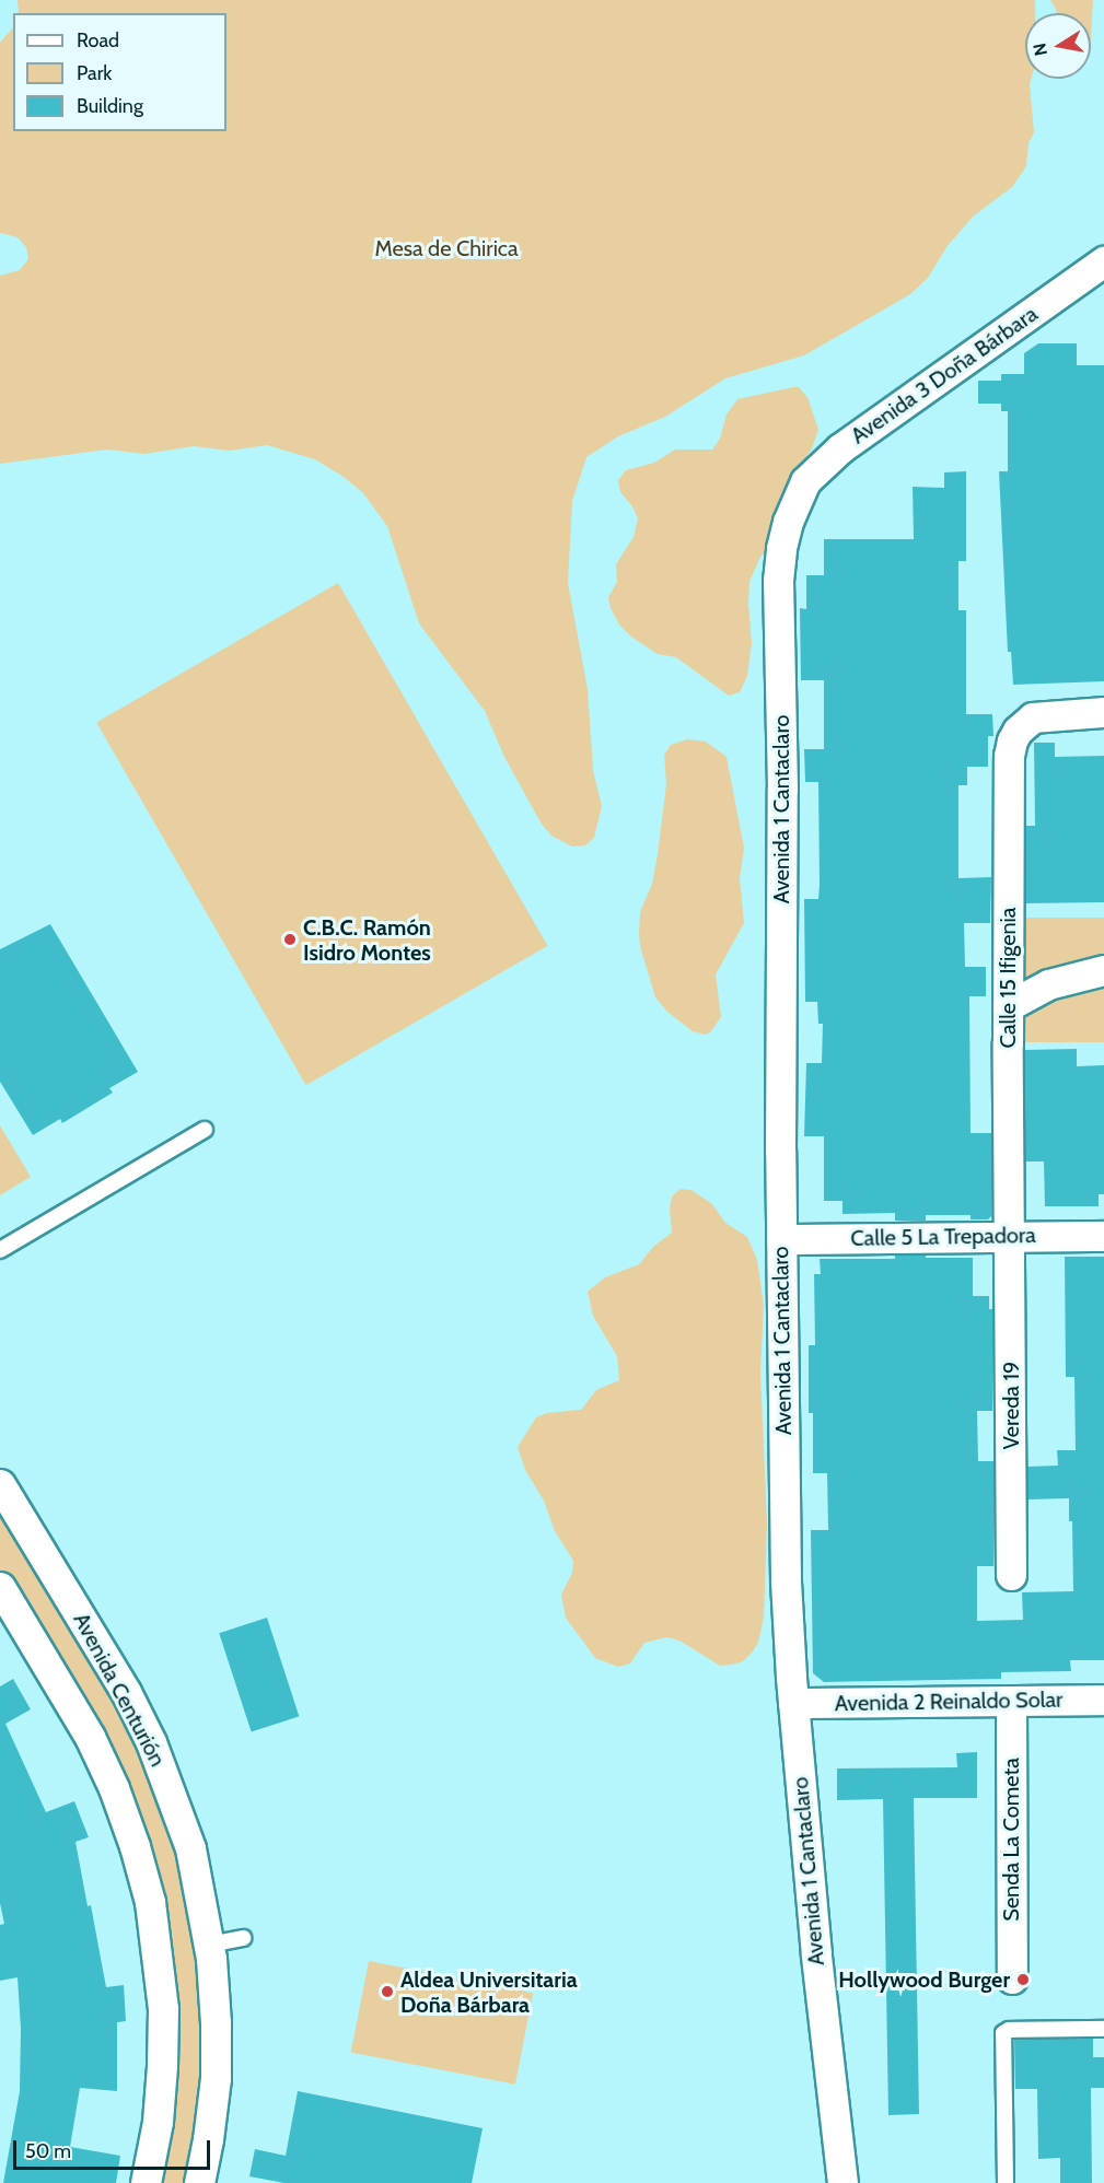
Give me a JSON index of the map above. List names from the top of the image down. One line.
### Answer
{"streets":{"street":["Avenida 3 Doña Bárbara","Avenida 1 Cantaclaro","Calle 15 Ifigenia","Calle 5 La Trepadora","Vereda 19","Avenida Centurión","Avenida 2 Reinaldo Solar","Senda La Cometa"]},"crossings":[["Avenida 3 Doña Bárbara","Avenida 1 Cantaclaro"],["Avenida 1 Cantaclaro","Calle 5 La Trepadora"],["Avenida 1 Cantaclaro","Avenida 2 Reinaldo Solar"],["Calle 15 Ifigenia","Calle 5 La Trepadora"],["Calle 15 Ifigenia","Vereda 19"],["Calle 5 La Trepadora","Vereda 19"],["Avenida 2 Reinaldo Solar","Senda La Cometa"]],"parks":["Mesa de Chirica"],"places":["C.B.C. Ramón Isidro Montes","Hollywood Burger","Aldea Universitaria Doña Bárbara"],"legend":["Road","Park","Building"],"scale_bar":"50 m","north":"left"}
